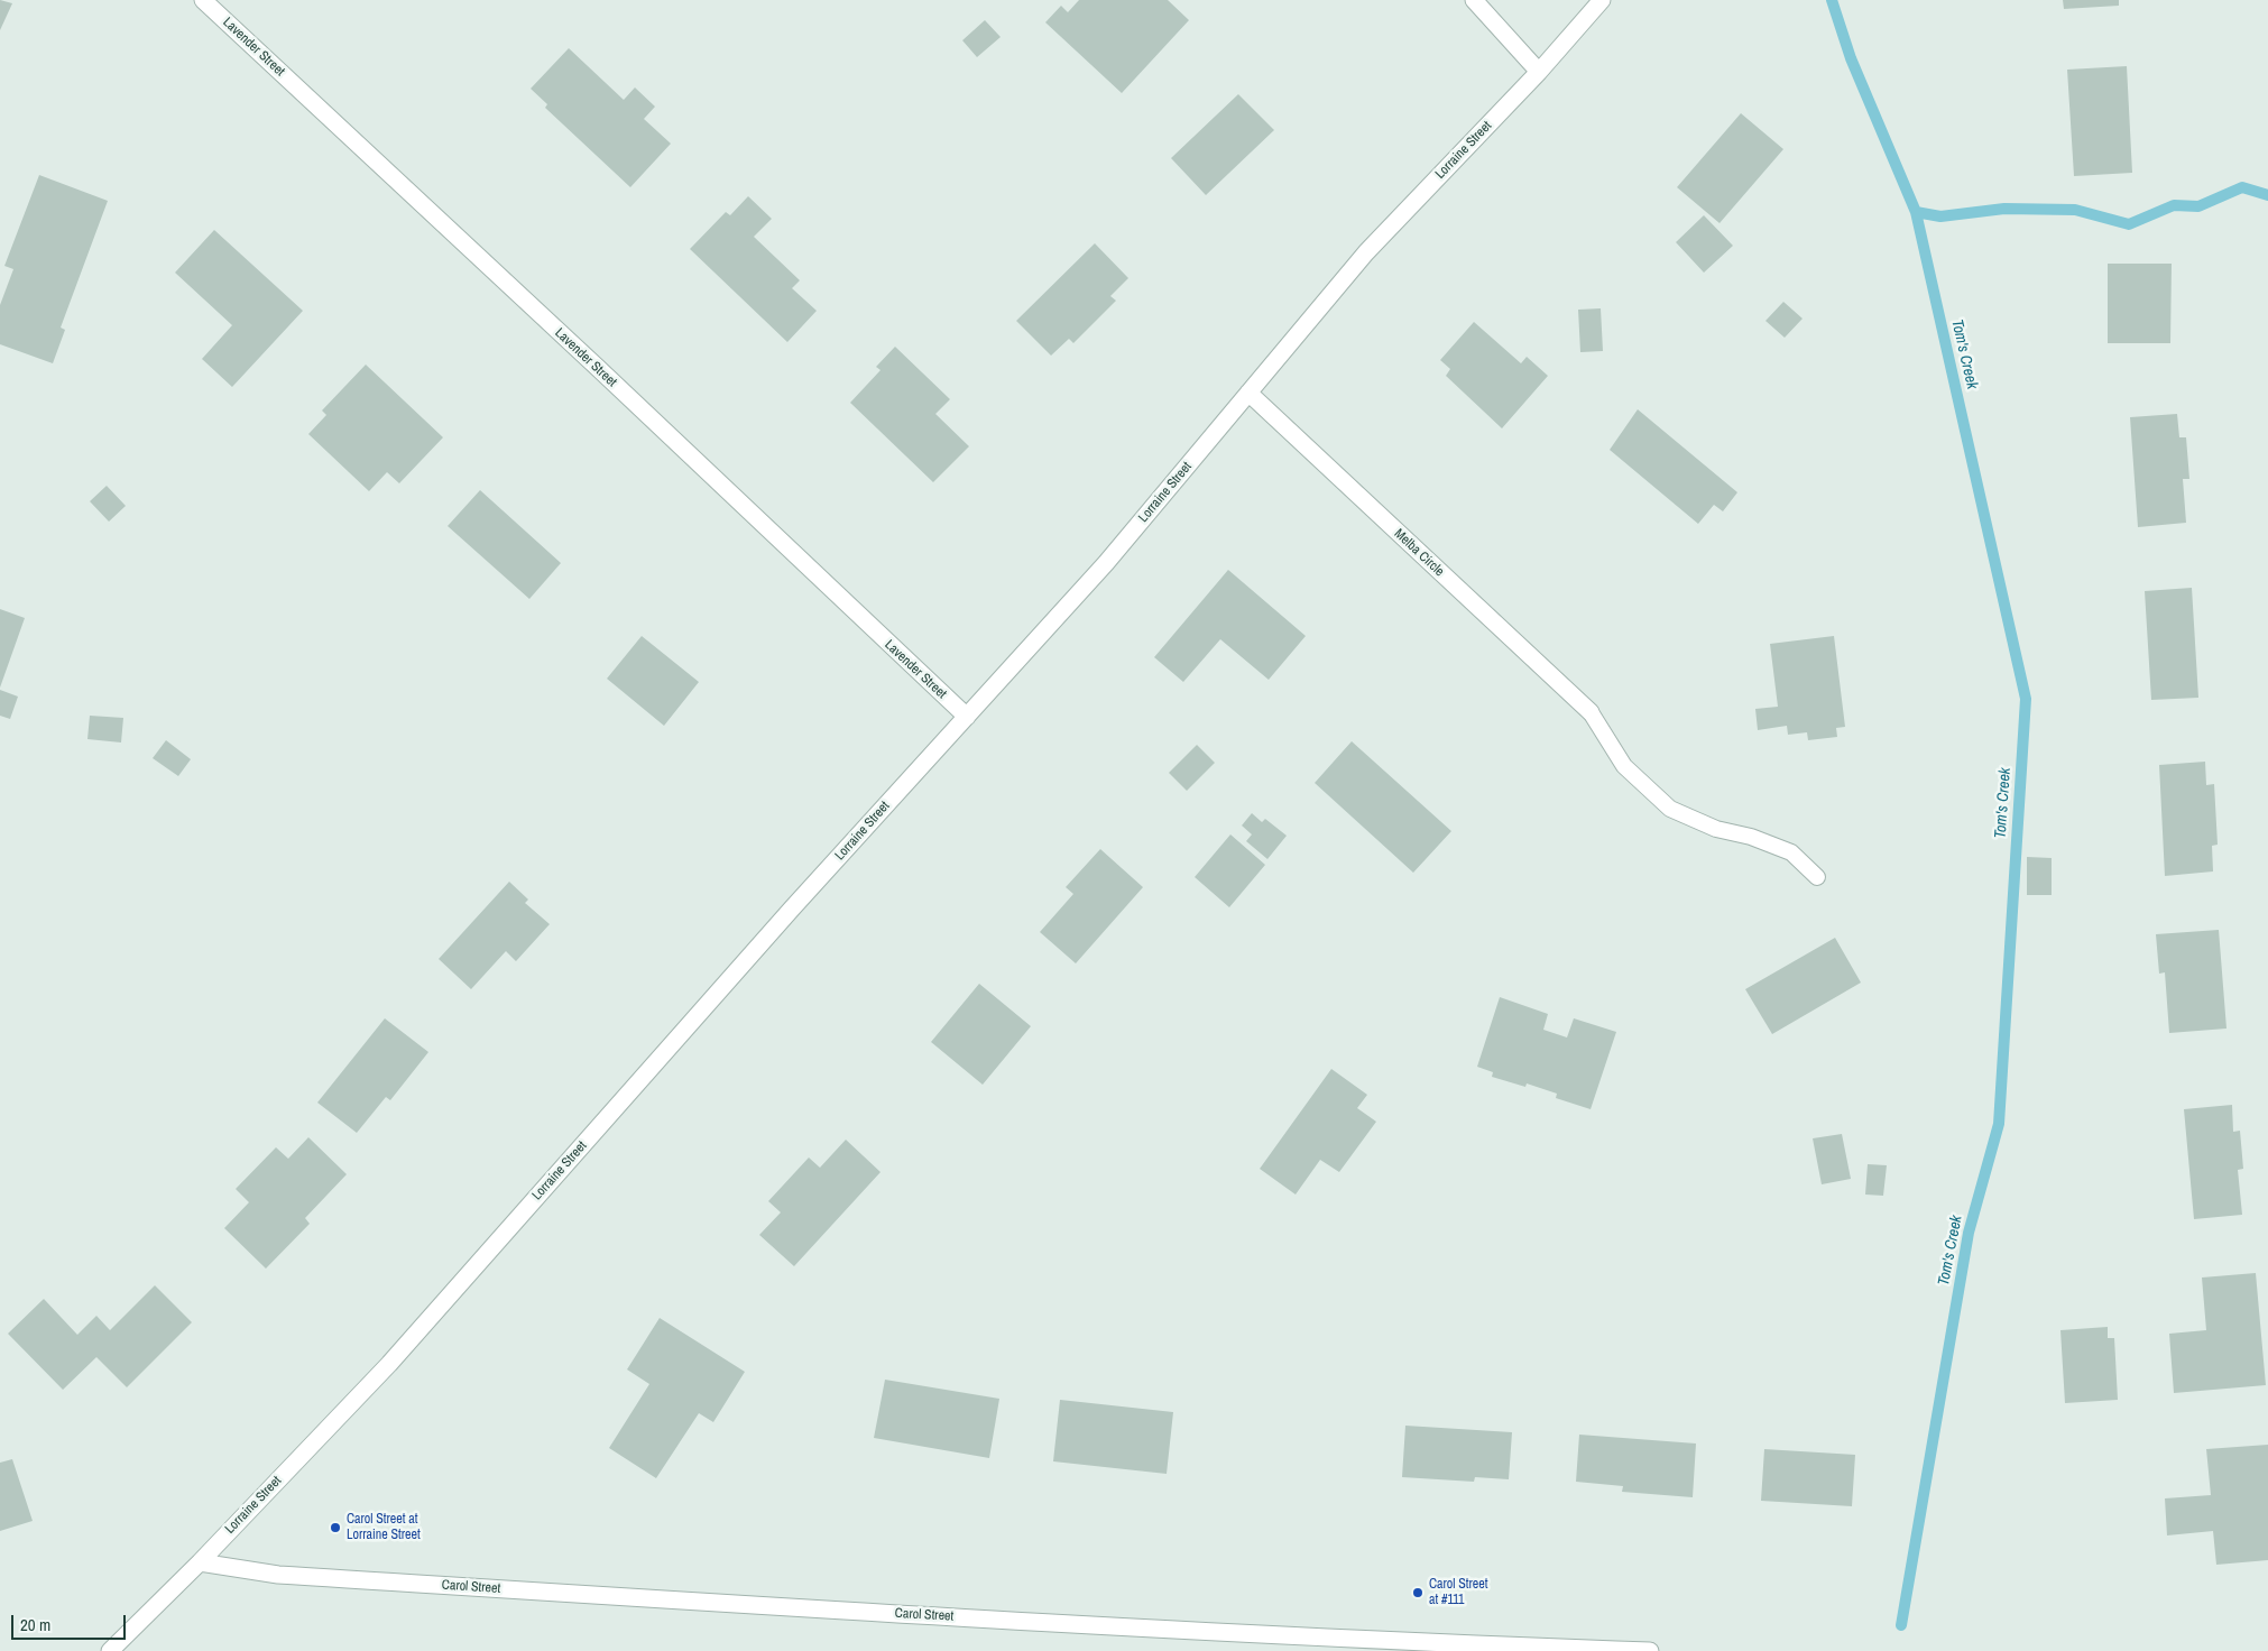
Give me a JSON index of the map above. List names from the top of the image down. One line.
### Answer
{"streets":{"street":["Lavender Street","Lorraine Street","Melba Circle","Carol Street"]},"crossings":[["Lavender Street","Lorraine Street"],["Lorraine Street","Melba Circle"],["Lorraine Street","Carol Street"]],"water":["Tom's Creek"],"places":["Carol Street at Lorraine Street","Carol Street at #111"],"scale_bar":"20 m"}
